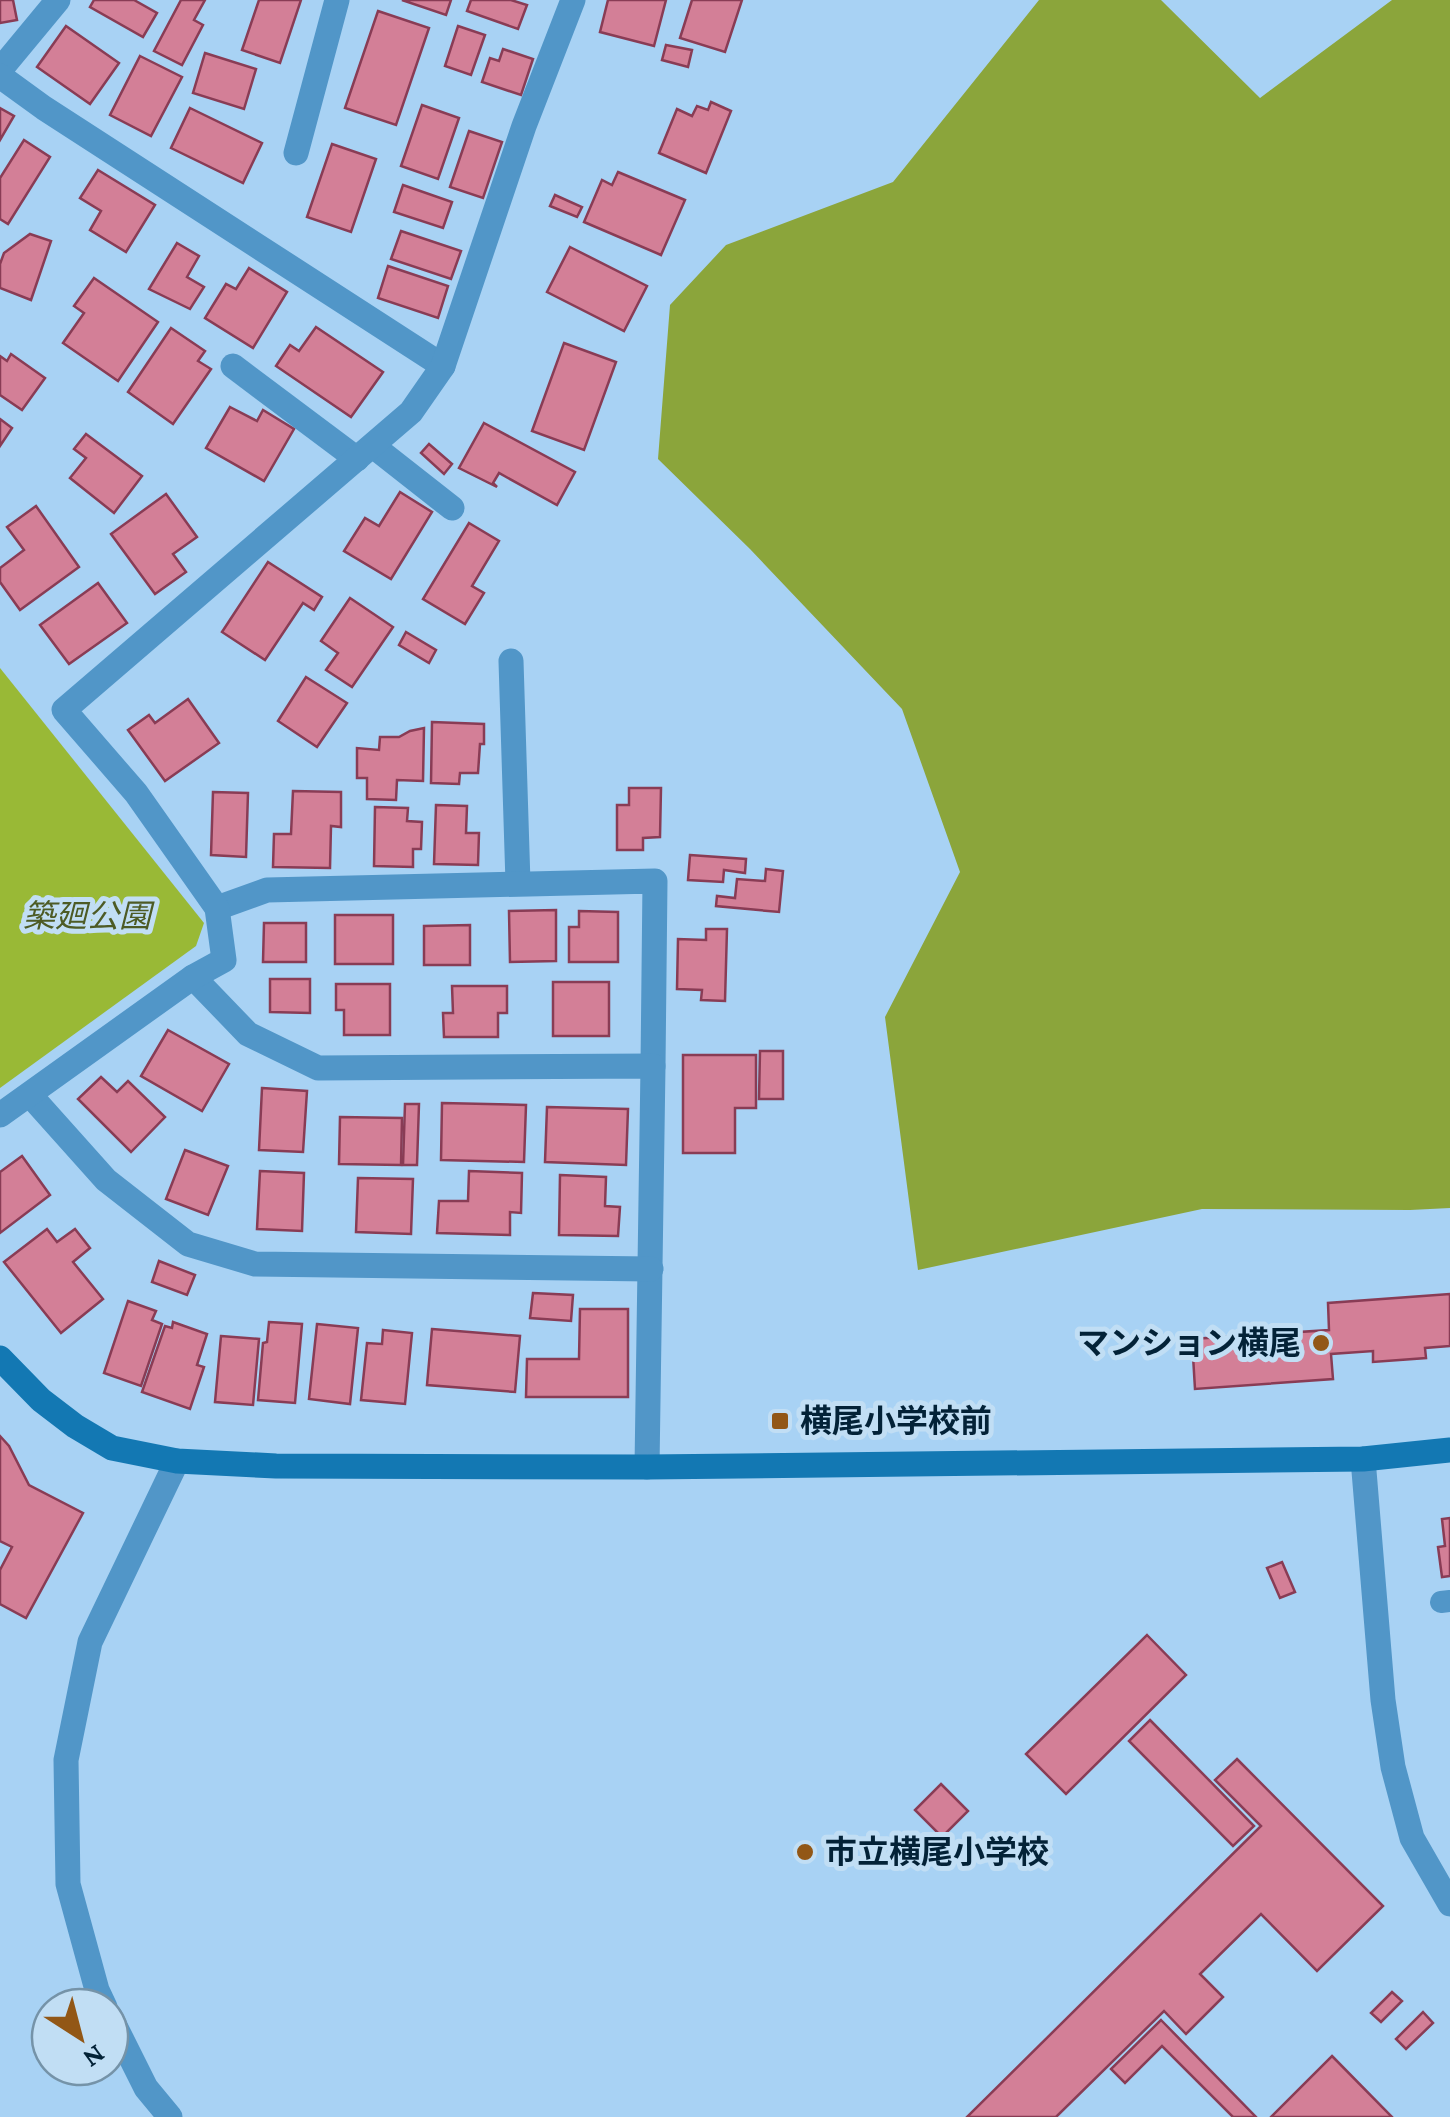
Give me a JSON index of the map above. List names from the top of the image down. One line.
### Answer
{"parks":["築廻公園"],"places":{"other":["マンション横尾","市立横尾小学校"],"transit":["横尾小学校前"]},"north":"bottom right"}
